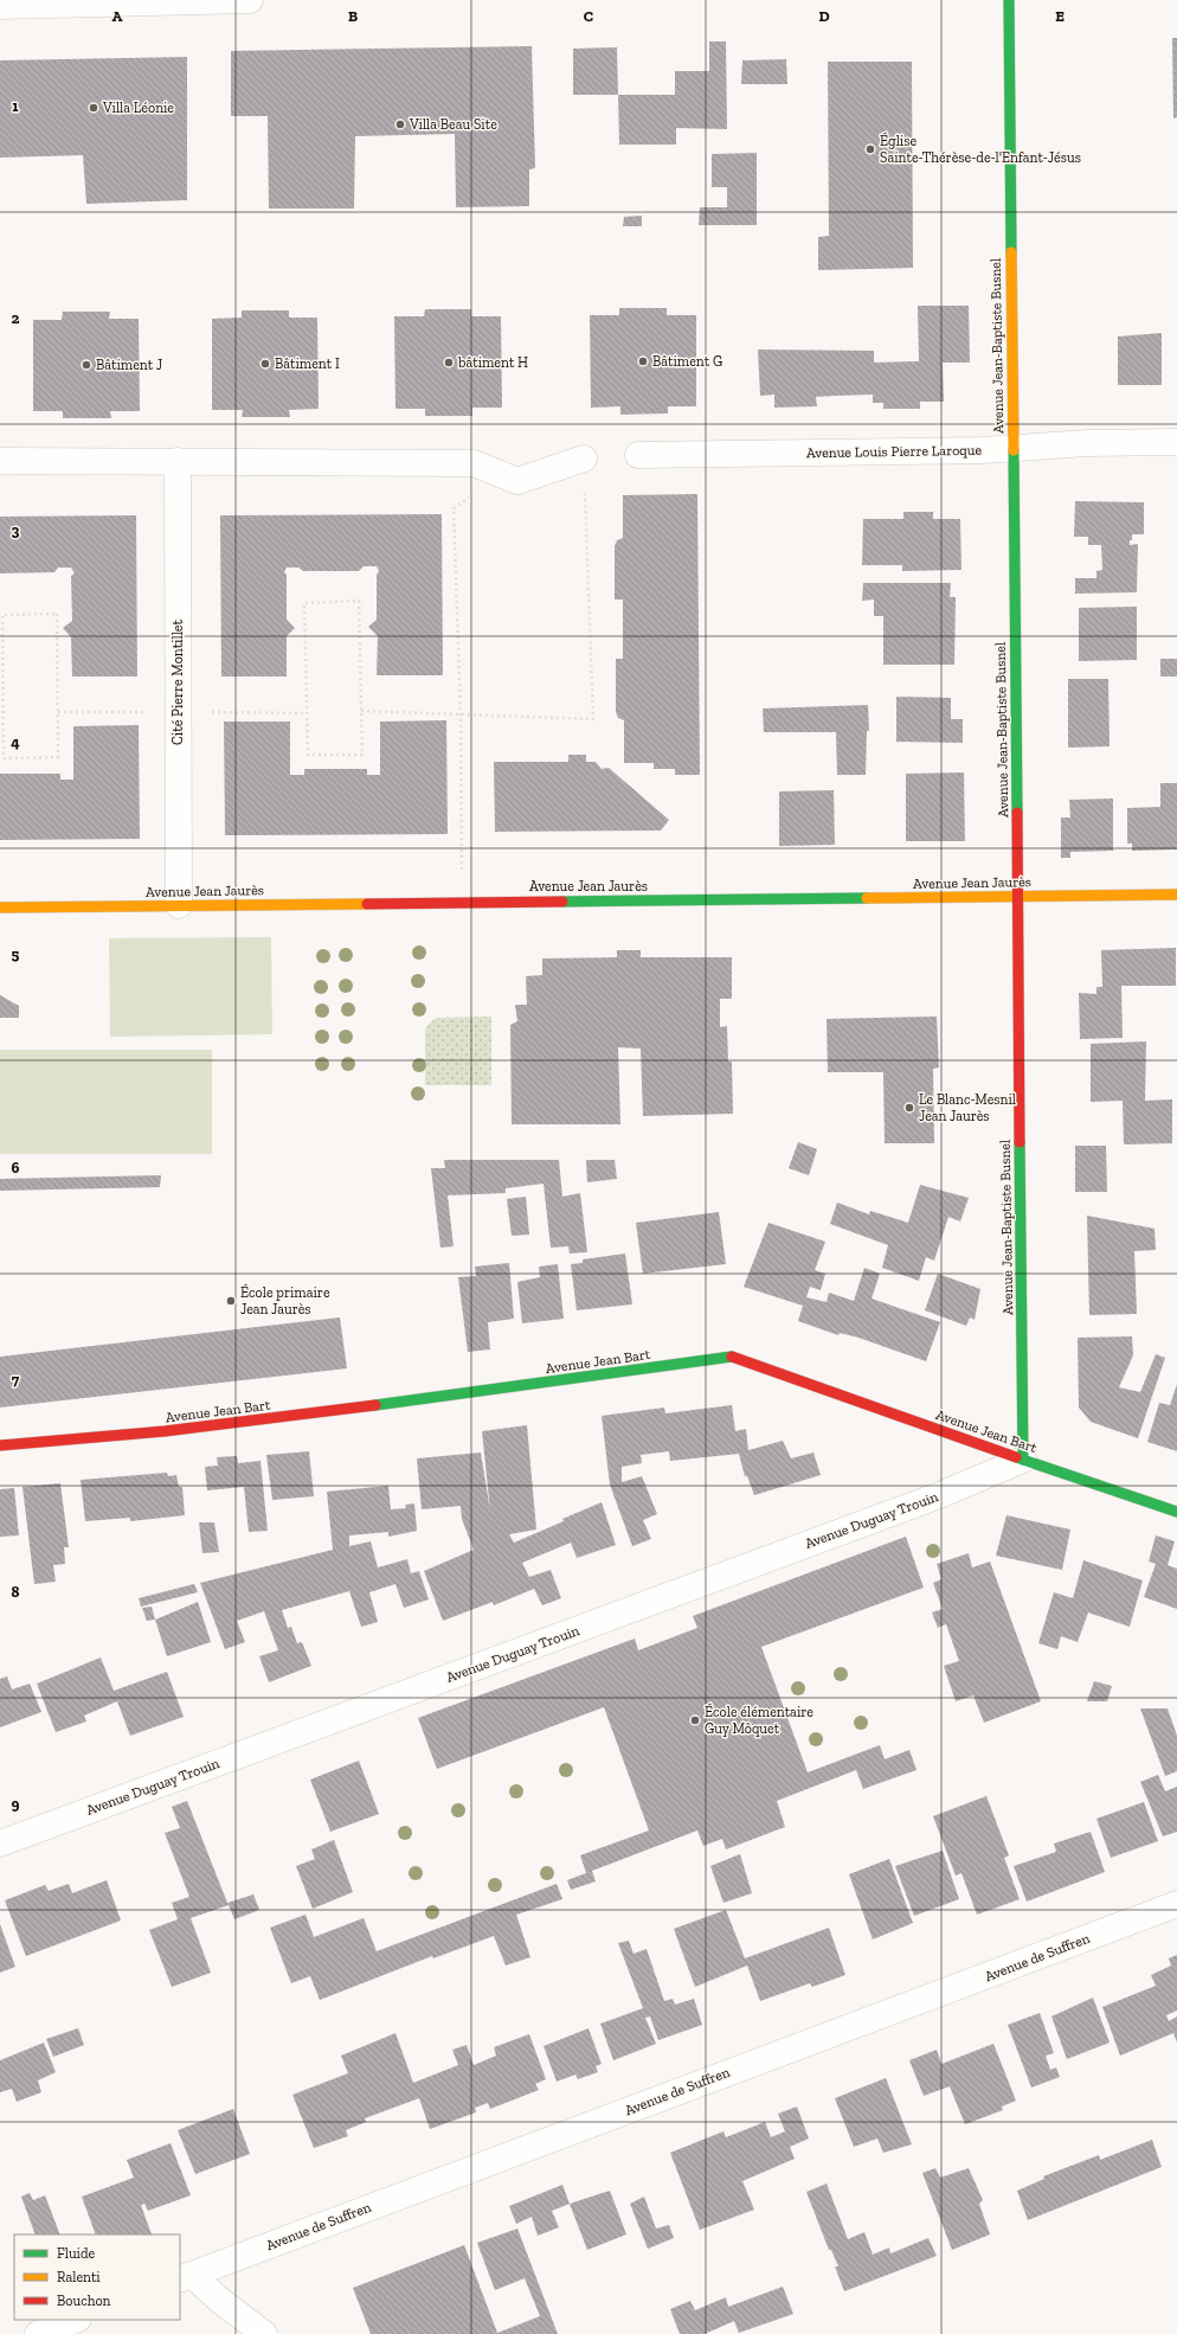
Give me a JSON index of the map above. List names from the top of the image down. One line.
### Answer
{"streets":{"street":["Avenue Jean-Baptiste Busnel","Avenue Louis Pierre Laroque","Cité Pierre Montillet","Avenue Jean Jaurès","Avenue Jean Bart","Avenue Duguay Trouin","Avenue de Suffren"]},"crossings":[["Avenue Jean-Baptiste Busnel","Avenue Louis Pierre Laroque"],["Avenue Jean-Baptiste Busnel","Avenue Jean Jaurès"],["Avenue Jean-Baptiste Busnel","Avenue Jean Bart"],["Avenue Jean-Baptiste Busnel","Avenue Duguay Trouin"],["Cité Pierre Montillet","Avenue Jean Jaurès"],["Avenue Jean Bart","Avenue Duguay Trouin"]],"places":["Villa Léonie","Villa Beau Site","Église Sainte-Thérèse-de-l'Enfant-Jésus","Bâtiment G","bâtiment H","Bâtiment I","Bâtiment J","Le Blanc-Mesnil Jean Jaurès","École primaire Jean Jaurès","École élémentaire Guy Môquet"],"legend":["Fluide","Ralenti","Bouchon"],"grid":{"columns":["A","B","C","D","E"],"rows":["1","2","3","4","5","6","7","8","9"]}}
